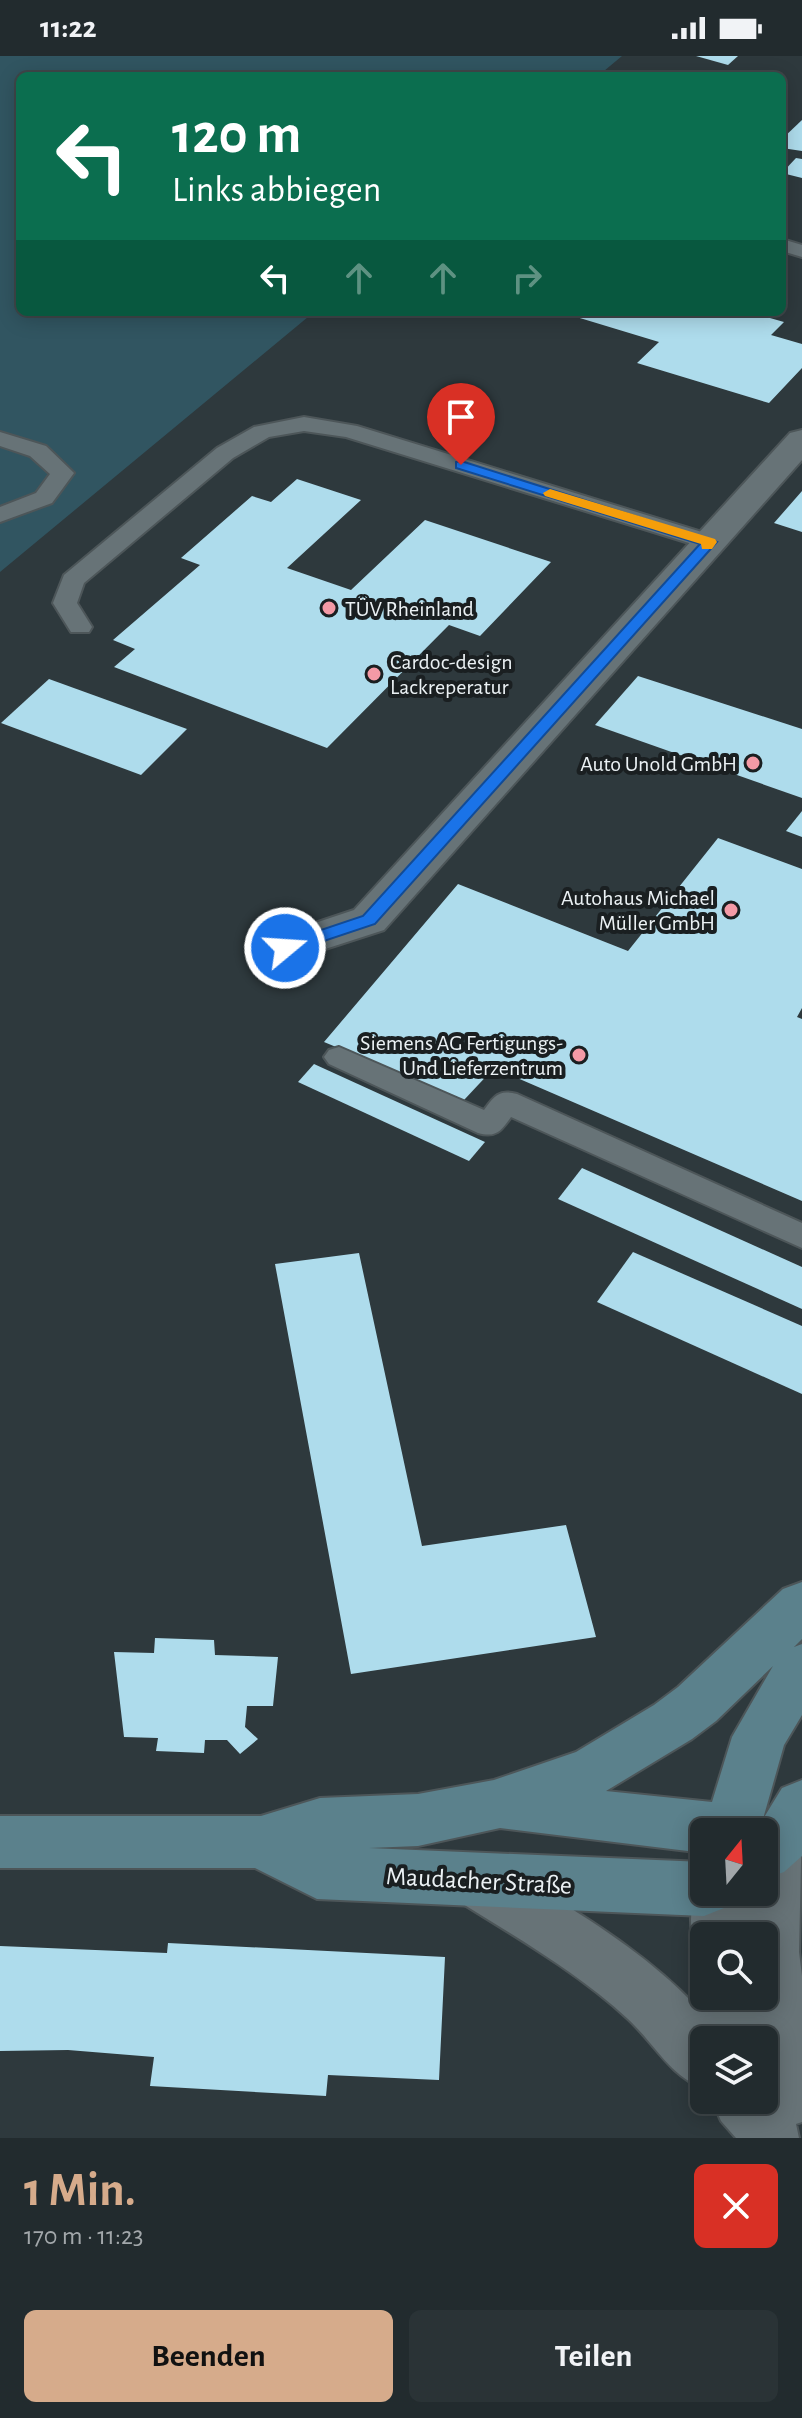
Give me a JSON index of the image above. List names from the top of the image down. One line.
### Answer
{"streets":{"main road":["Maudacher Straße"]},"places":["TÜV Rheinland","Cardoc-design Lackreperatur","Auto Unold GmbH","Autohaus Michael Müller GmbH","Siemens AG Fertigungs- Und Lieferzentrum"],"north":"top","page":{"status":"11:22","turn":["120 m","Links abbiegen"],"heading":["1 Min.","170 m · 11:23"],"buttons":["Beenden","Teilen"]}}
